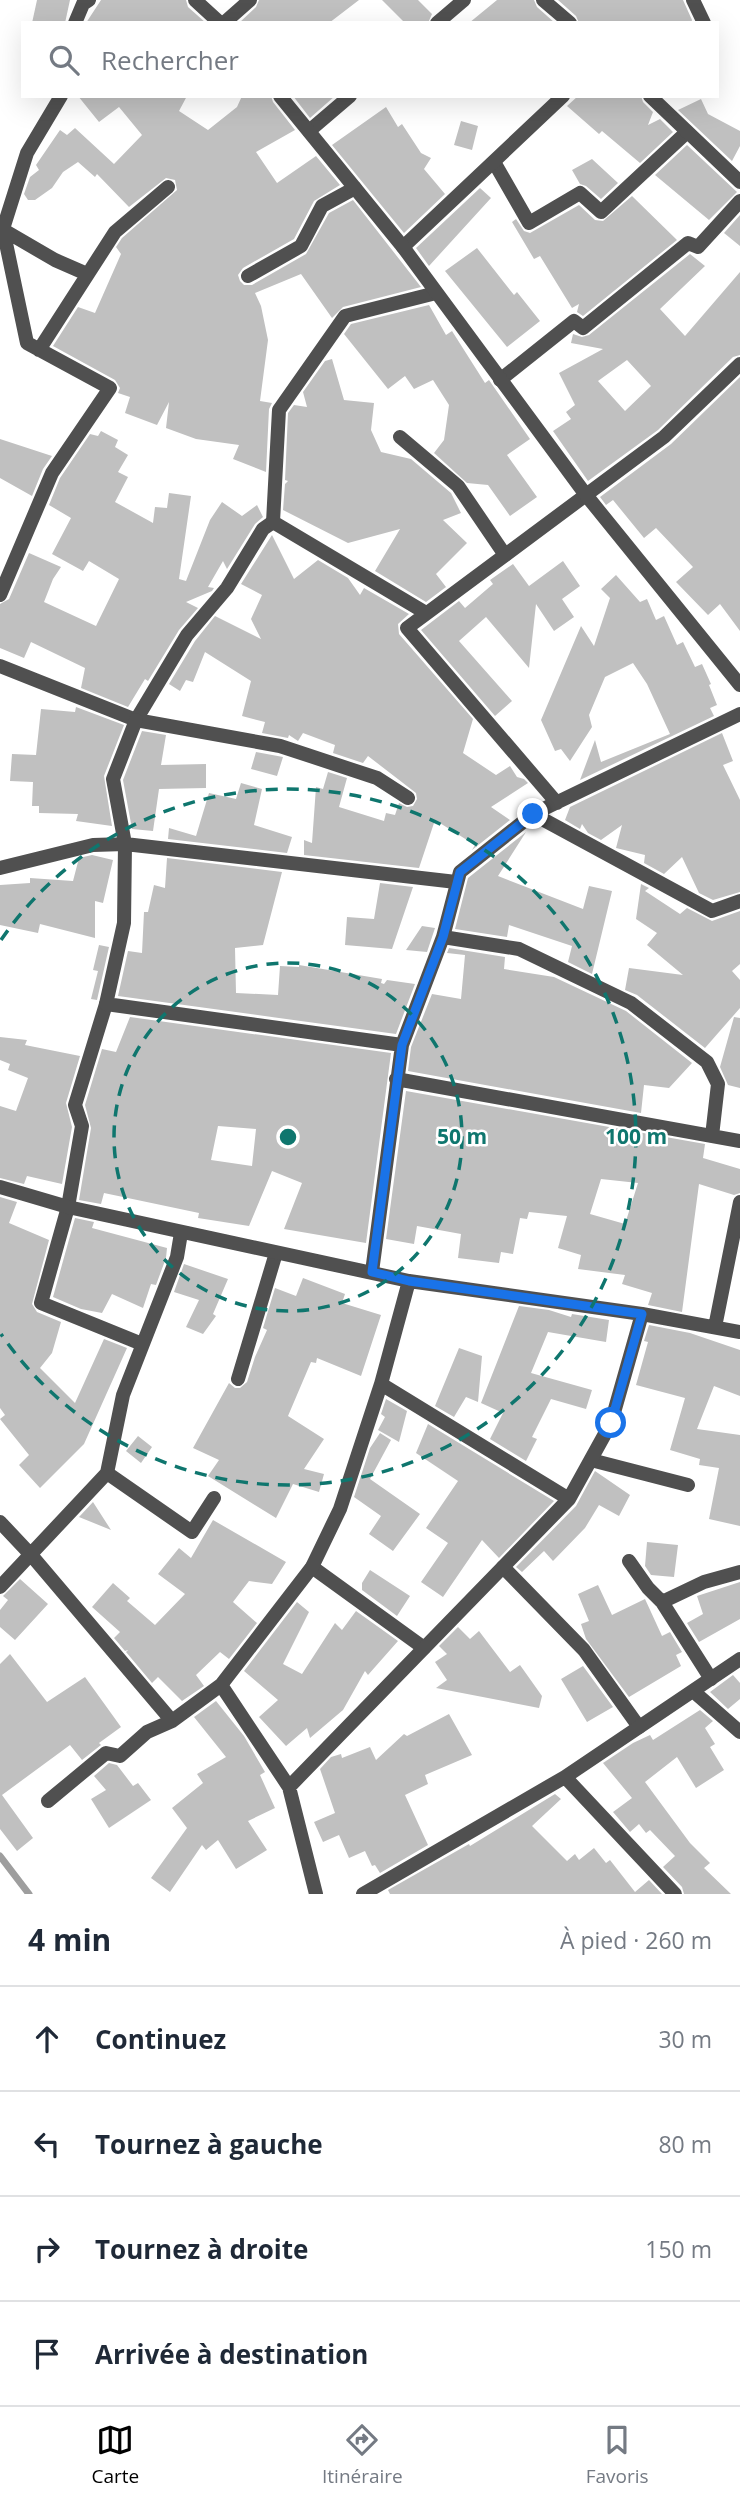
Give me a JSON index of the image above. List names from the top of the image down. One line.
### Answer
{"page":{"search":"Rechercher","heading":["4 min","À pied · 260 m"],"list":[["Continuez","30 m"],["Tournez à gauche","80 m"],["Tournez à droite","150 m"],"Arrivée à destination"],"nav":["Carte","Itinéraire","Favoris"]},"rings":["50 m","100 m"]}
